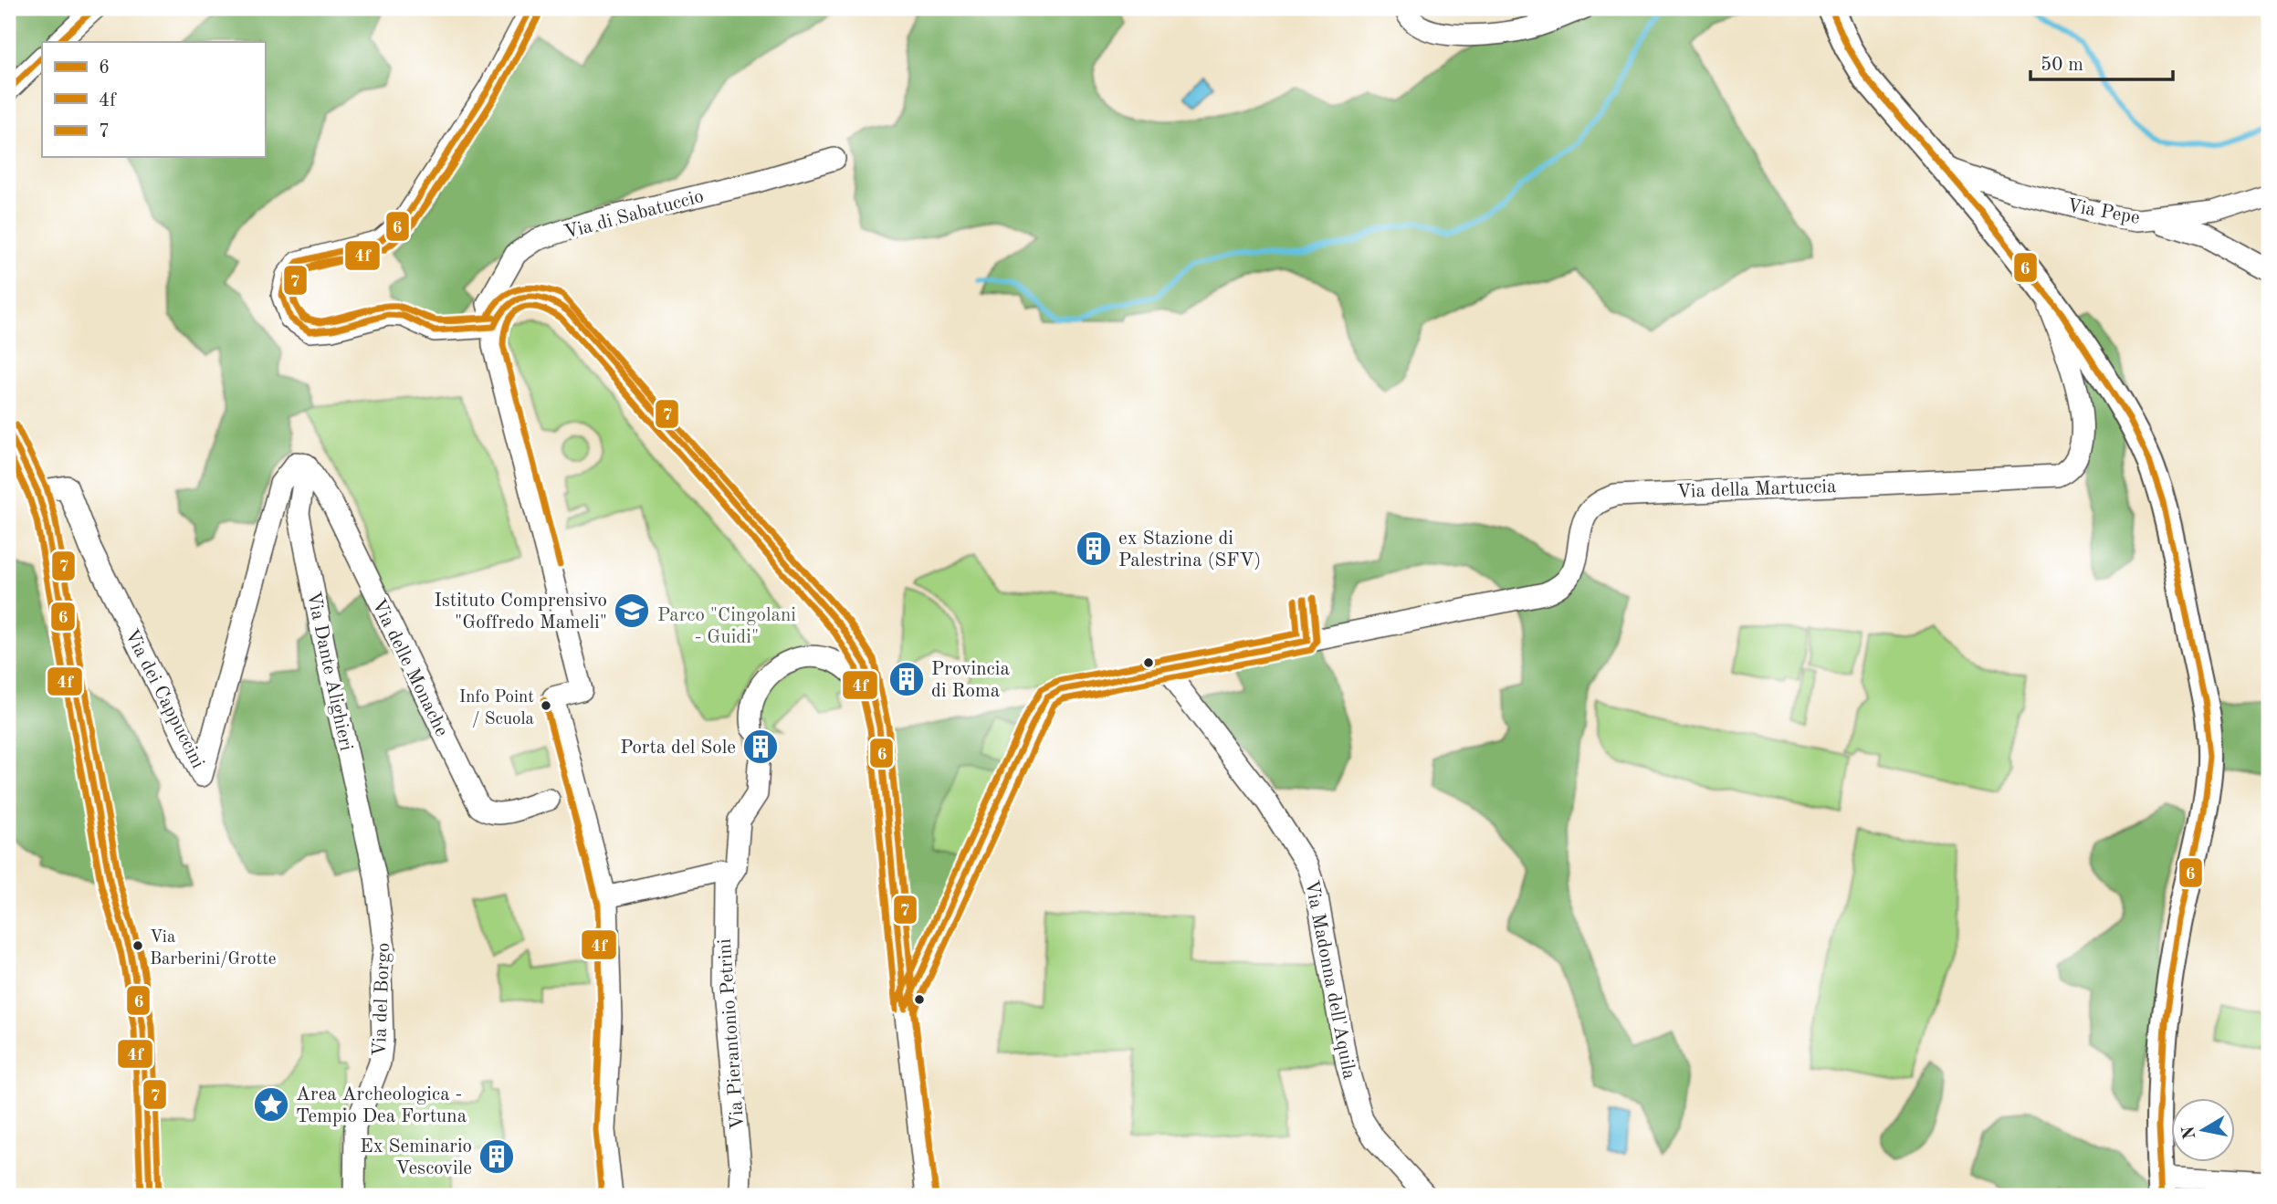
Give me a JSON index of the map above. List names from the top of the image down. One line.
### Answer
{"streets":{"street":["Via Pepe","Via di Sabatuccio","Via della Martuccia","Via delle Monache","Via Dante Alighieri","Via dei Cappuccini","Via Madonna dell'Aquila","Via del Borgo","Via Pierantonio Petrini"]},"crossings":[["Via di Sabatuccio","Via delle Monache"],["Via della Martuccia","Via Madonna dell'Aquila"],["Via delle Monache","Via Dante Alighieri"],["Via delle Monache","Via dei Cappuccini"],["Via Dante Alighieri","Via dei Cappuccini"],["Via Dante Alighieri","Via del Borgo"]],"parks":["Parco \"Cingolani - Guidi\""],"places":{"building":["ex Stazione di Palestrina (SFV)","Provincia di Roma","Porta del Sole","Ex Seminario Vescovile"],"school or university":["Istituto Comprensivo \"Goffredo Mameli\""],"other":["Info Point / Scuola","Via Barberini/Grotte"],"place":["Area Archeologica - Tempio Dea Fortuna"]},"lines":["transit line 6","transit line 7","transit line 4f"],"legend":["6","4f","7"],"scale_bar":"50 m","north":"left"}
